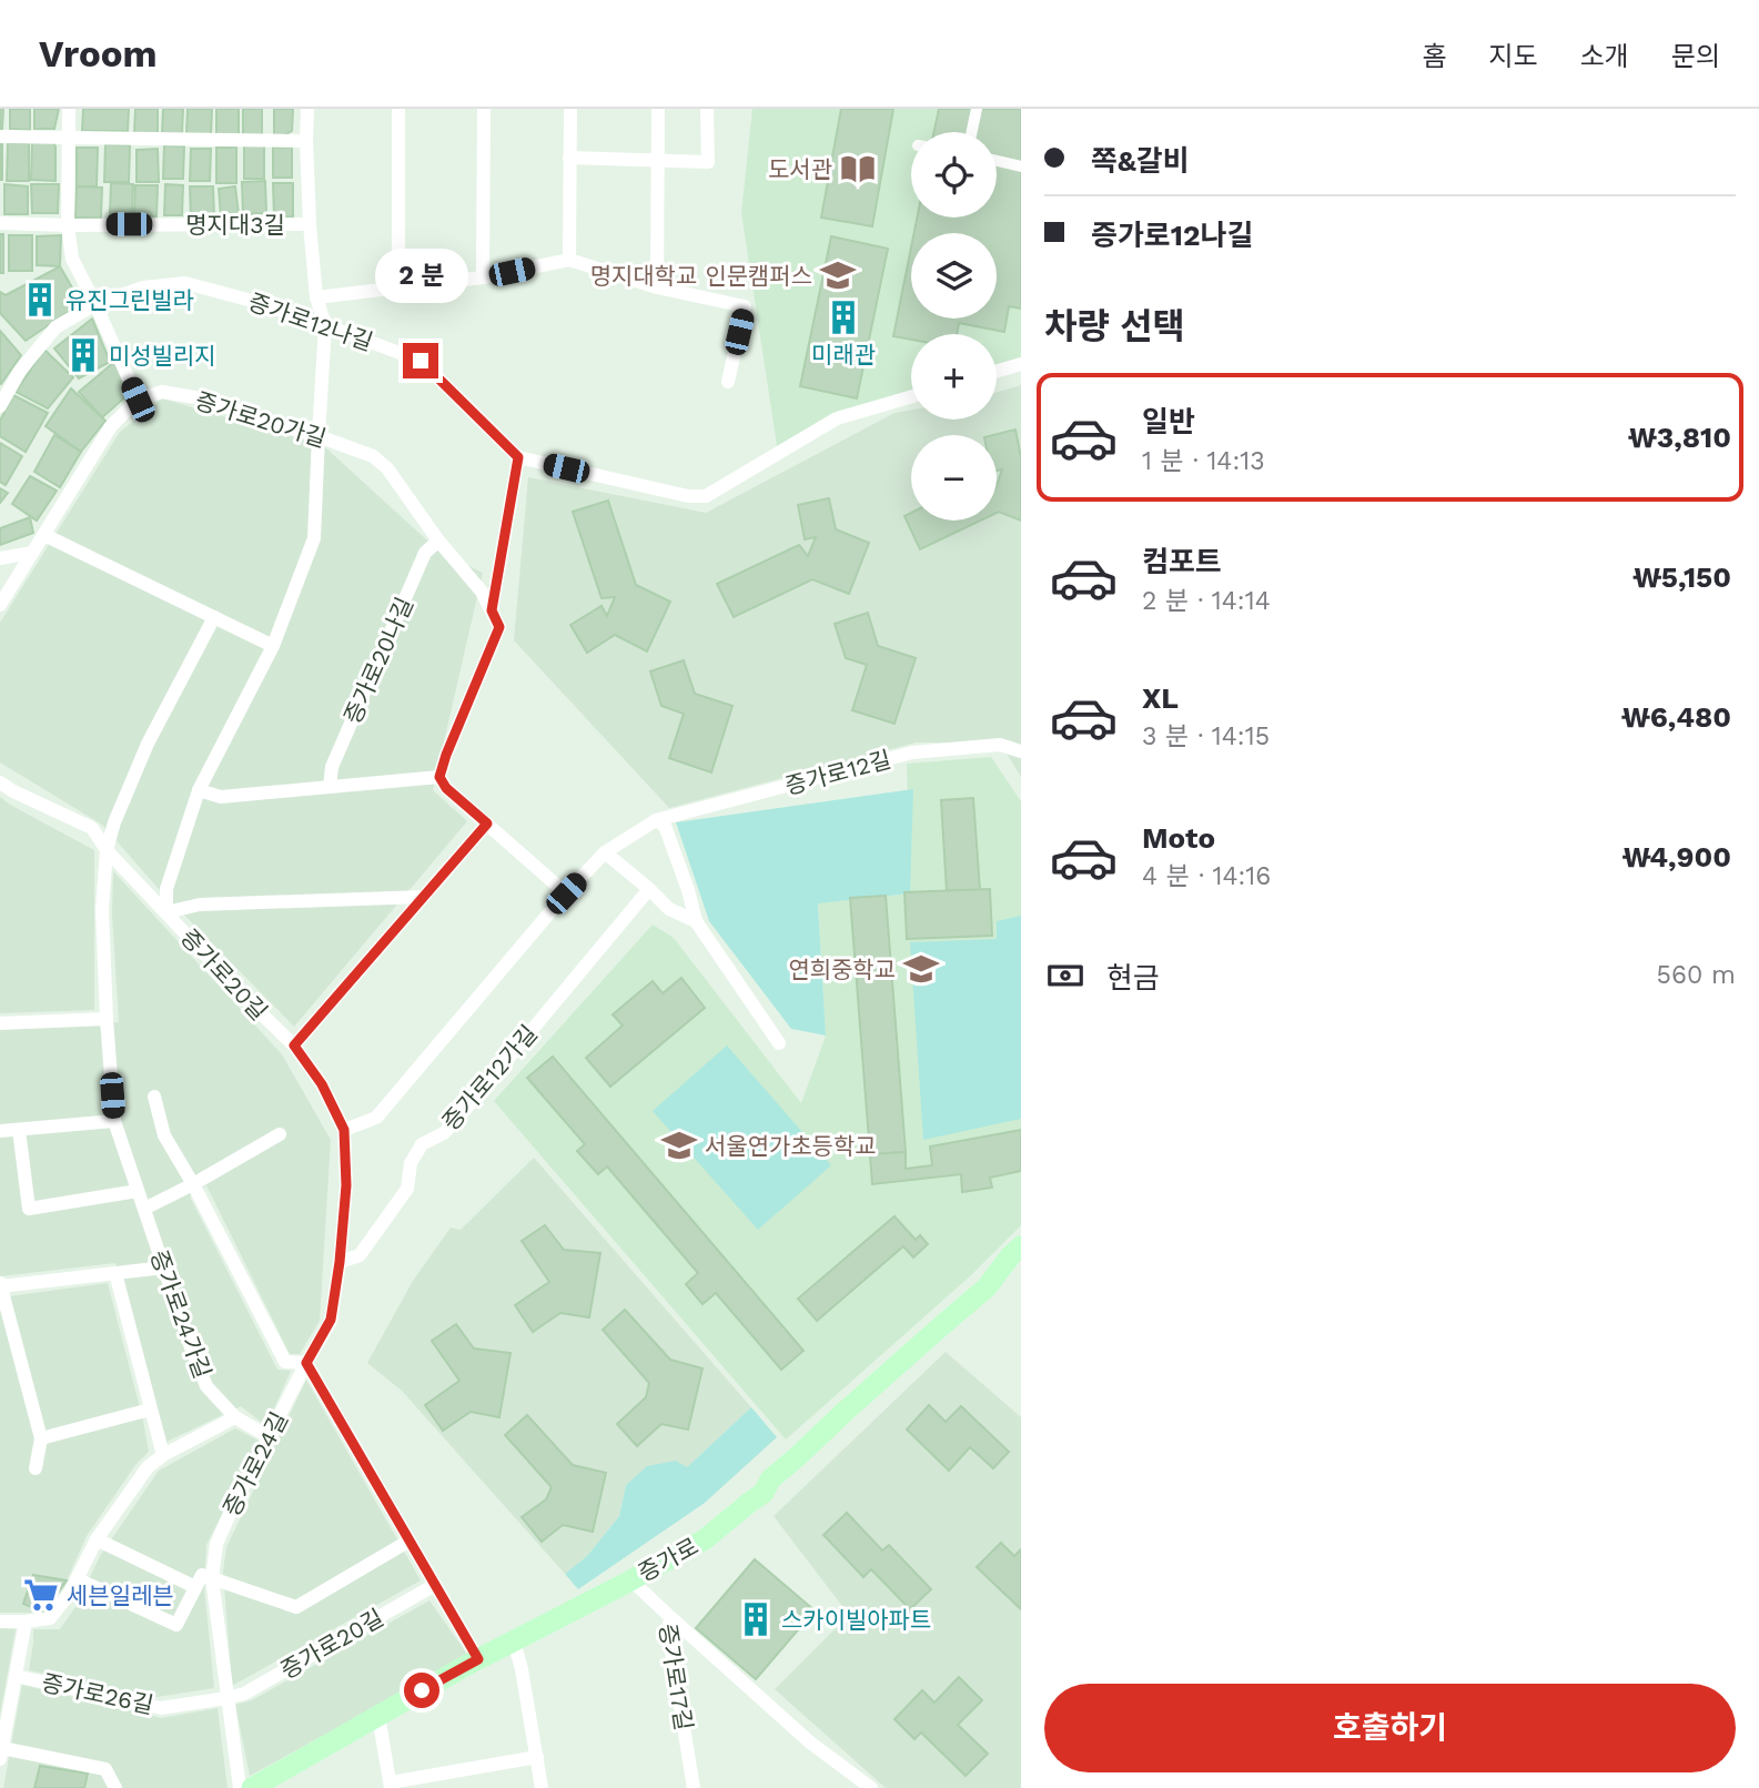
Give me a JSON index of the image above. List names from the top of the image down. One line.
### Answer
{"streets":{"main road":["증가로"],"street":["명지대3길","증가로12나길","증가로20가길","증가로20나길","증가로12길","증가로20길","증가로12가길","증가로24가길","증가로24길","증가로17길","증가로26길"]},"crossings":[["명지대3길","증가로12나길"],["증가로20가길","증가로20나길"],["증가로20길","증가로12가길"],["증가로20길","증가로24가길"],["증가로20길","증가로24길"],["증가로20길","증가로26길"],["증가로24가길","증가로24길"],["증가로24길","증가로26길"],["증가로","증가로17길"]],"places":{"library":["도서관"],"school or university":["명지대학교 인문캠퍼스","연희중학교","서울연가초등학교"],"building":["유진그린빌라","미래관","미성빌리지","스카이빌아파트"],"supermarket":["세븐일레븐"]},"page":{"header":"Vroom","nav":["홈","지도","소개","문의"],"banner":["쪽&갈비","증가로12나길"],"map_buttons":["+","−"],"bubble":"2 분","heading":"차량 선택","list":[{"name":"일반","note":"1 분 · 14:13","value":"₩3,810"},{"name":"컴포트","note":"2 분 · 14:14","value":"₩5,150"},{"name":"XL","note":"3 분 · 14:15","value":"₩6,480"},{"name":"Moto","note":"4 분 · 14:16","value":"₩4,900"}],"pay":["현금","560 m"],"buttons":"호출하기"}}
